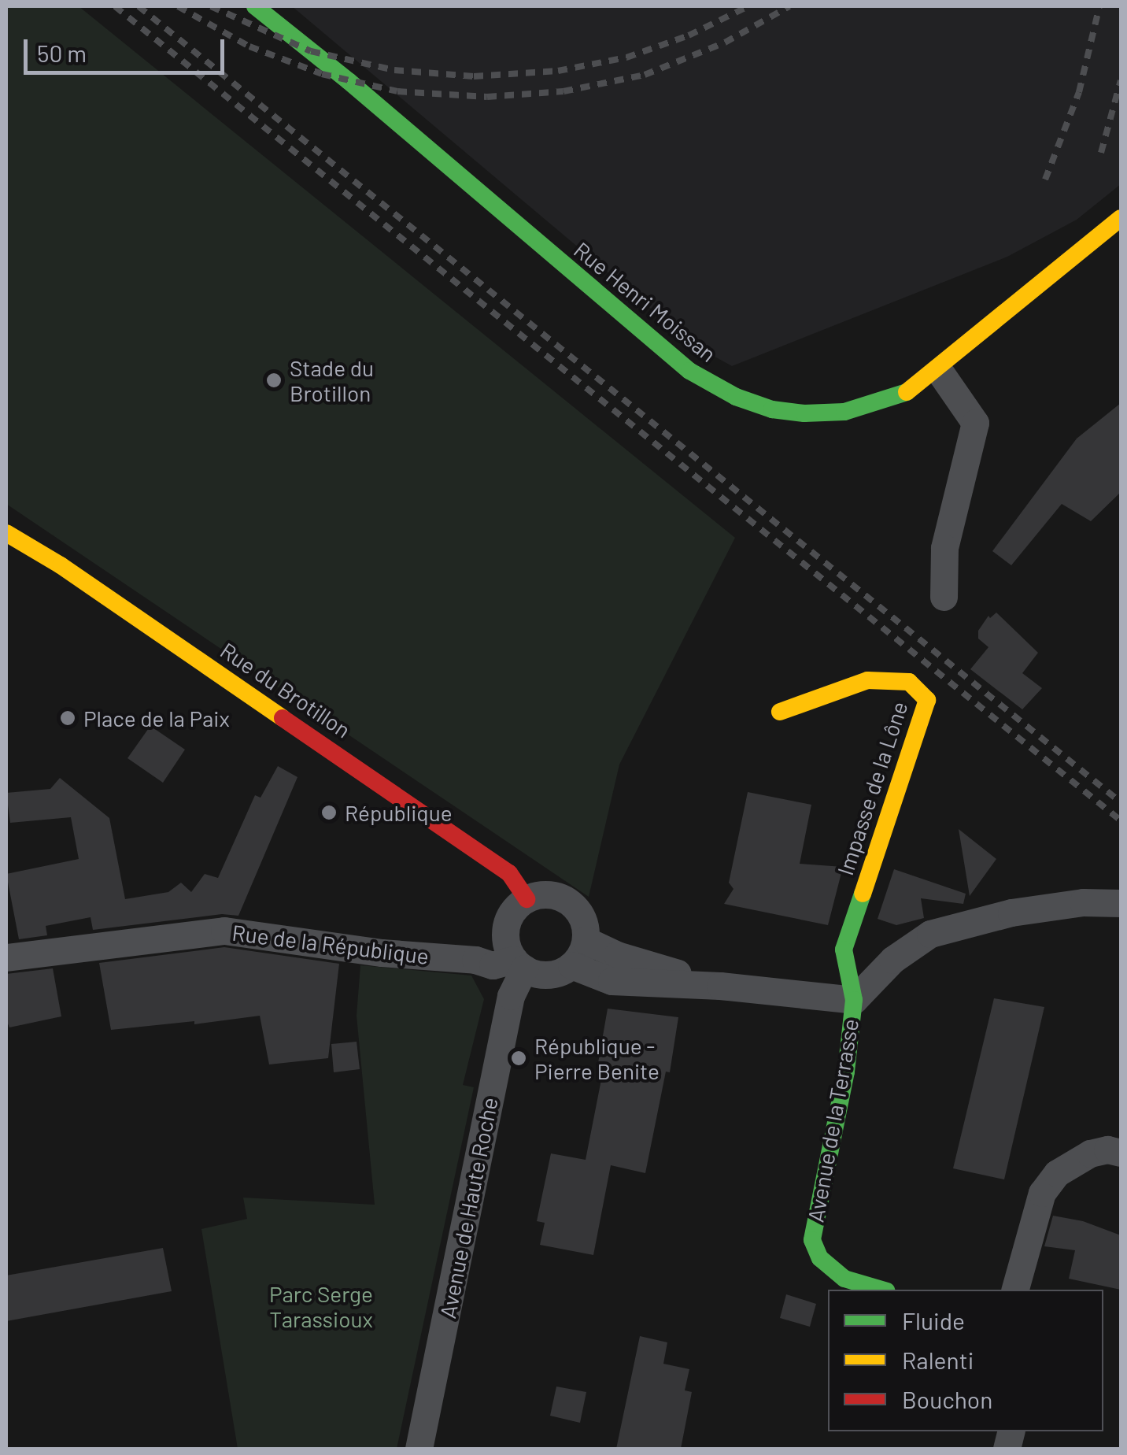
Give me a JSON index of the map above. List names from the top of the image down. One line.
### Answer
{"streets":{"street":["Rue Henri Moissan","Rue du Brotillon","Impasse de la Lône","Rue de la République","Avenue de la Terrasse","Avenue de Haute Roche"]},"crossings":[["Rue du Brotillon","Rue de la République"],["Rue du Brotillon","Avenue de Haute Roche"],["Impasse de la Lône","Avenue de la Terrasse"],["Rue de la République","Avenue de Haute Roche"]],"parks":["Parc Serge Tarassioux"],"places":["Stade du Brotillon","Place de la Paix","République","République - Pierre Benite"],"legend":["Fluide","Ralenti","Bouchon"],"scale_bar":"50 m"}
